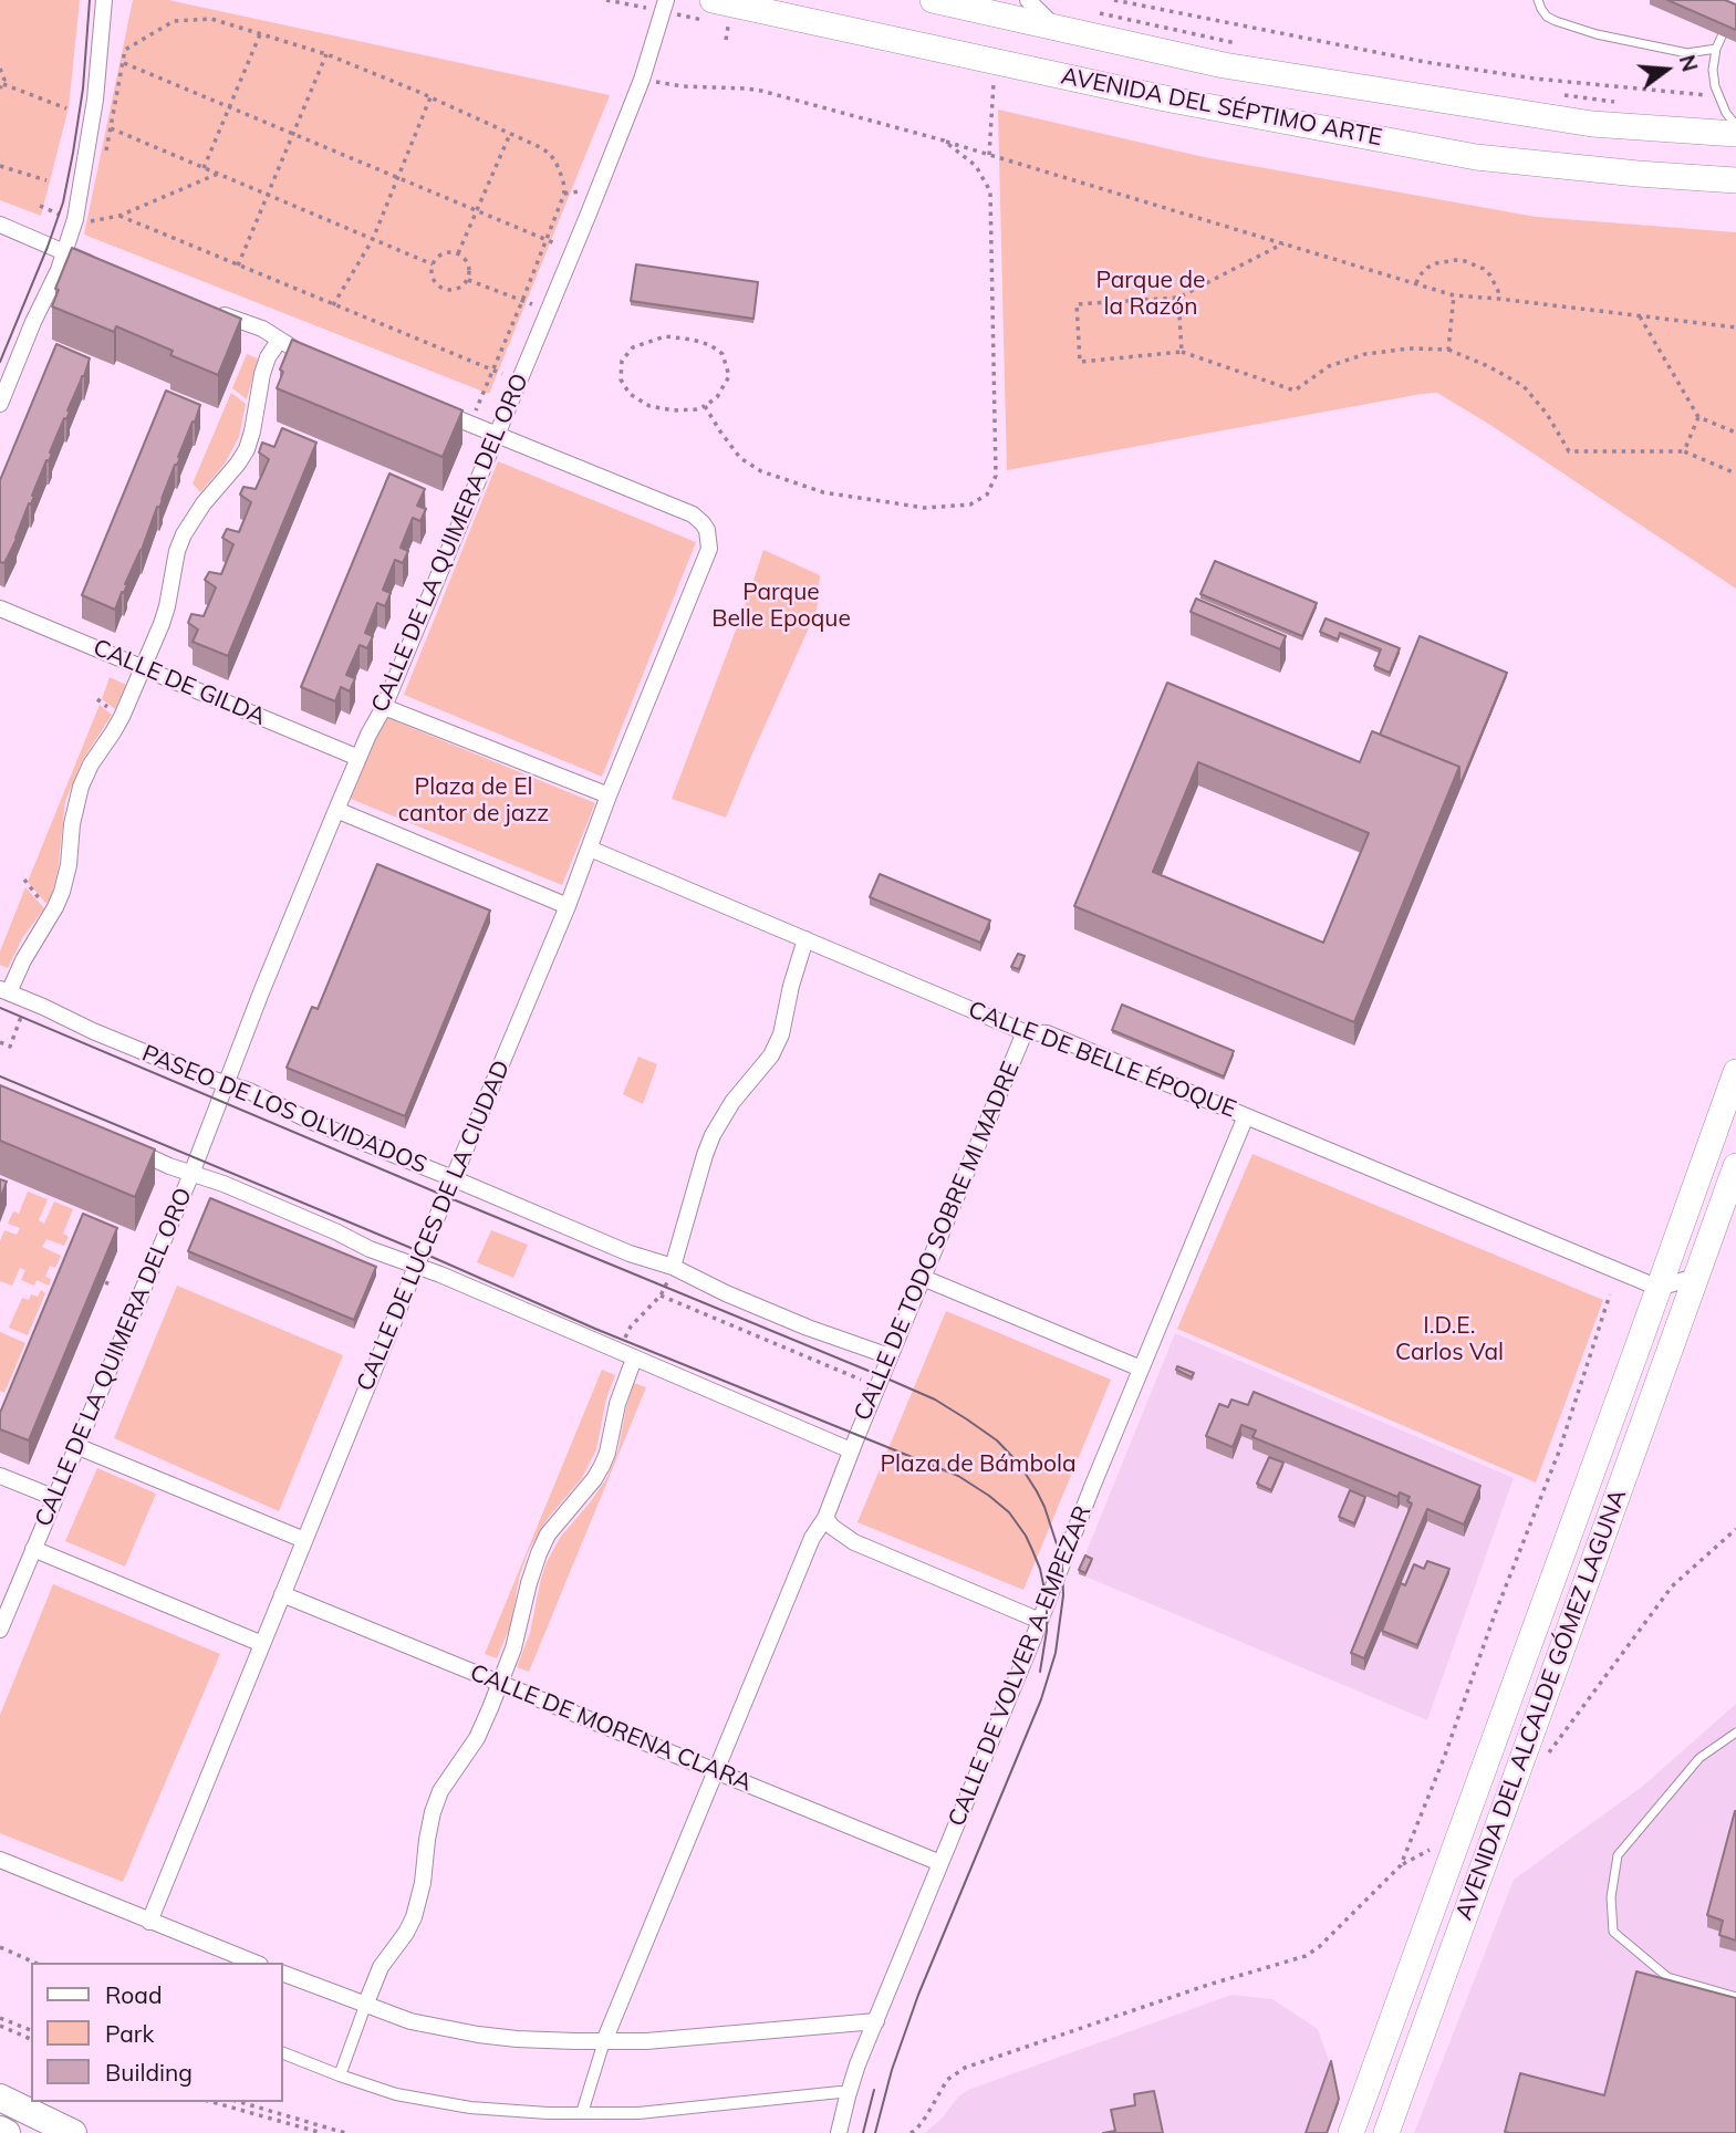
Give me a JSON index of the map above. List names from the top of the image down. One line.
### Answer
{"streets":{"main road":["AVENIDA DEL SÉPTIMO ARTE","AVENIDA DEL ALCALDE GÓMEZ LAGUNA"],"street":["CALLE DE LA QUIMERA DEL ORO","CALLE DE GILDA","CALLE DE BELLE ÉPOQUE","PASEO DE LOS OLVIDADOS","CALLE DE LUCES DE LA CIUDAD","CALLE DE TODO SOBRE MI MADRE","CALLE DE VOLVER A EMPEZAR","CALLE DE MORENA CLARA"]},"crossings":[["CALLE DE LA QUIMERA DEL ORO","CALLE DE GILDA"],["CALLE DE LA QUIMERA DEL ORO","PASEO DE LOS OLVIDADOS"],["CALLE DE LA QUIMERA DEL ORO","CALLE DE LUCES DE LA CIUDAD"],["CALLE DE BELLE ÉPOQUE","CALLE DE LUCES DE LA CIUDAD"],["CALLE DE BELLE ÉPOQUE","CALLE DE TODO SOBRE MI MADRE"],["CALLE DE BELLE ÉPOQUE","CALLE DE VOLVER A EMPEZAR"],["CALLE DE BELLE ÉPOQUE","AVENIDA DEL ALCALDE GÓMEZ LAGUNA"],["PASEO DE LOS OLVIDADOS","CALLE DE LUCES DE LA CIUDAD"],["PASEO DE LOS OLVIDADOS","CALLE DE TODO SOBRE MI MADRE"],["CALLE DE LUCES DE LA CIUDAD","CALLE DE MORENA CLARA"],["CALLE DE TODO SOBRE MI MADRE","CALLE DE MORENA CLARA"],["CALLE DE VOLVER A EMPEZAR","CALLE DE MORENA CLARA"]],"parks":["Parque de la Razón","Parque Belle Epoque","Plaza de El cantor de jazz","I.D.E. Carlos Val","Plaza de Bámbola"],"legend":["Road","Park","Building"],"north":"right"}
